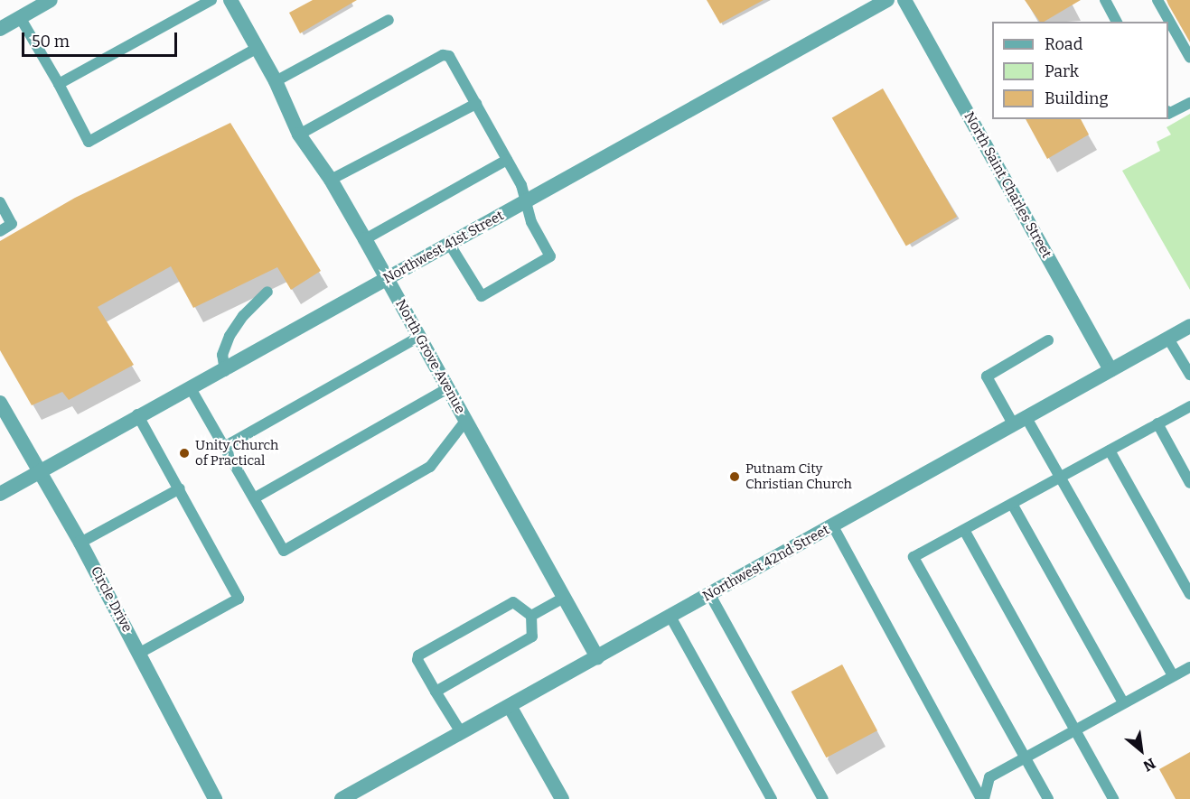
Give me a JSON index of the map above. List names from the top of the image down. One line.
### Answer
{"streets":{"street":["North Saint Charles Street","Northwest 41st Street","North Grove Avenue","Northwest 42nd Street","Circle Drive"]},"crossings":[["North Saint Charles Street","Northwest 42nd Street"],["Northwest 41st Street","North Grove Avenue"],["Northwest 41st Street","Circle Drive"],["North Grove Avenue","Northwest 42nd Street"]],"places":["Unity Church of Practical","Putnam City Christian Church"],"legend":["Road","Park","Building"],"scale_bar":"50 m","north":"bottom right"}
